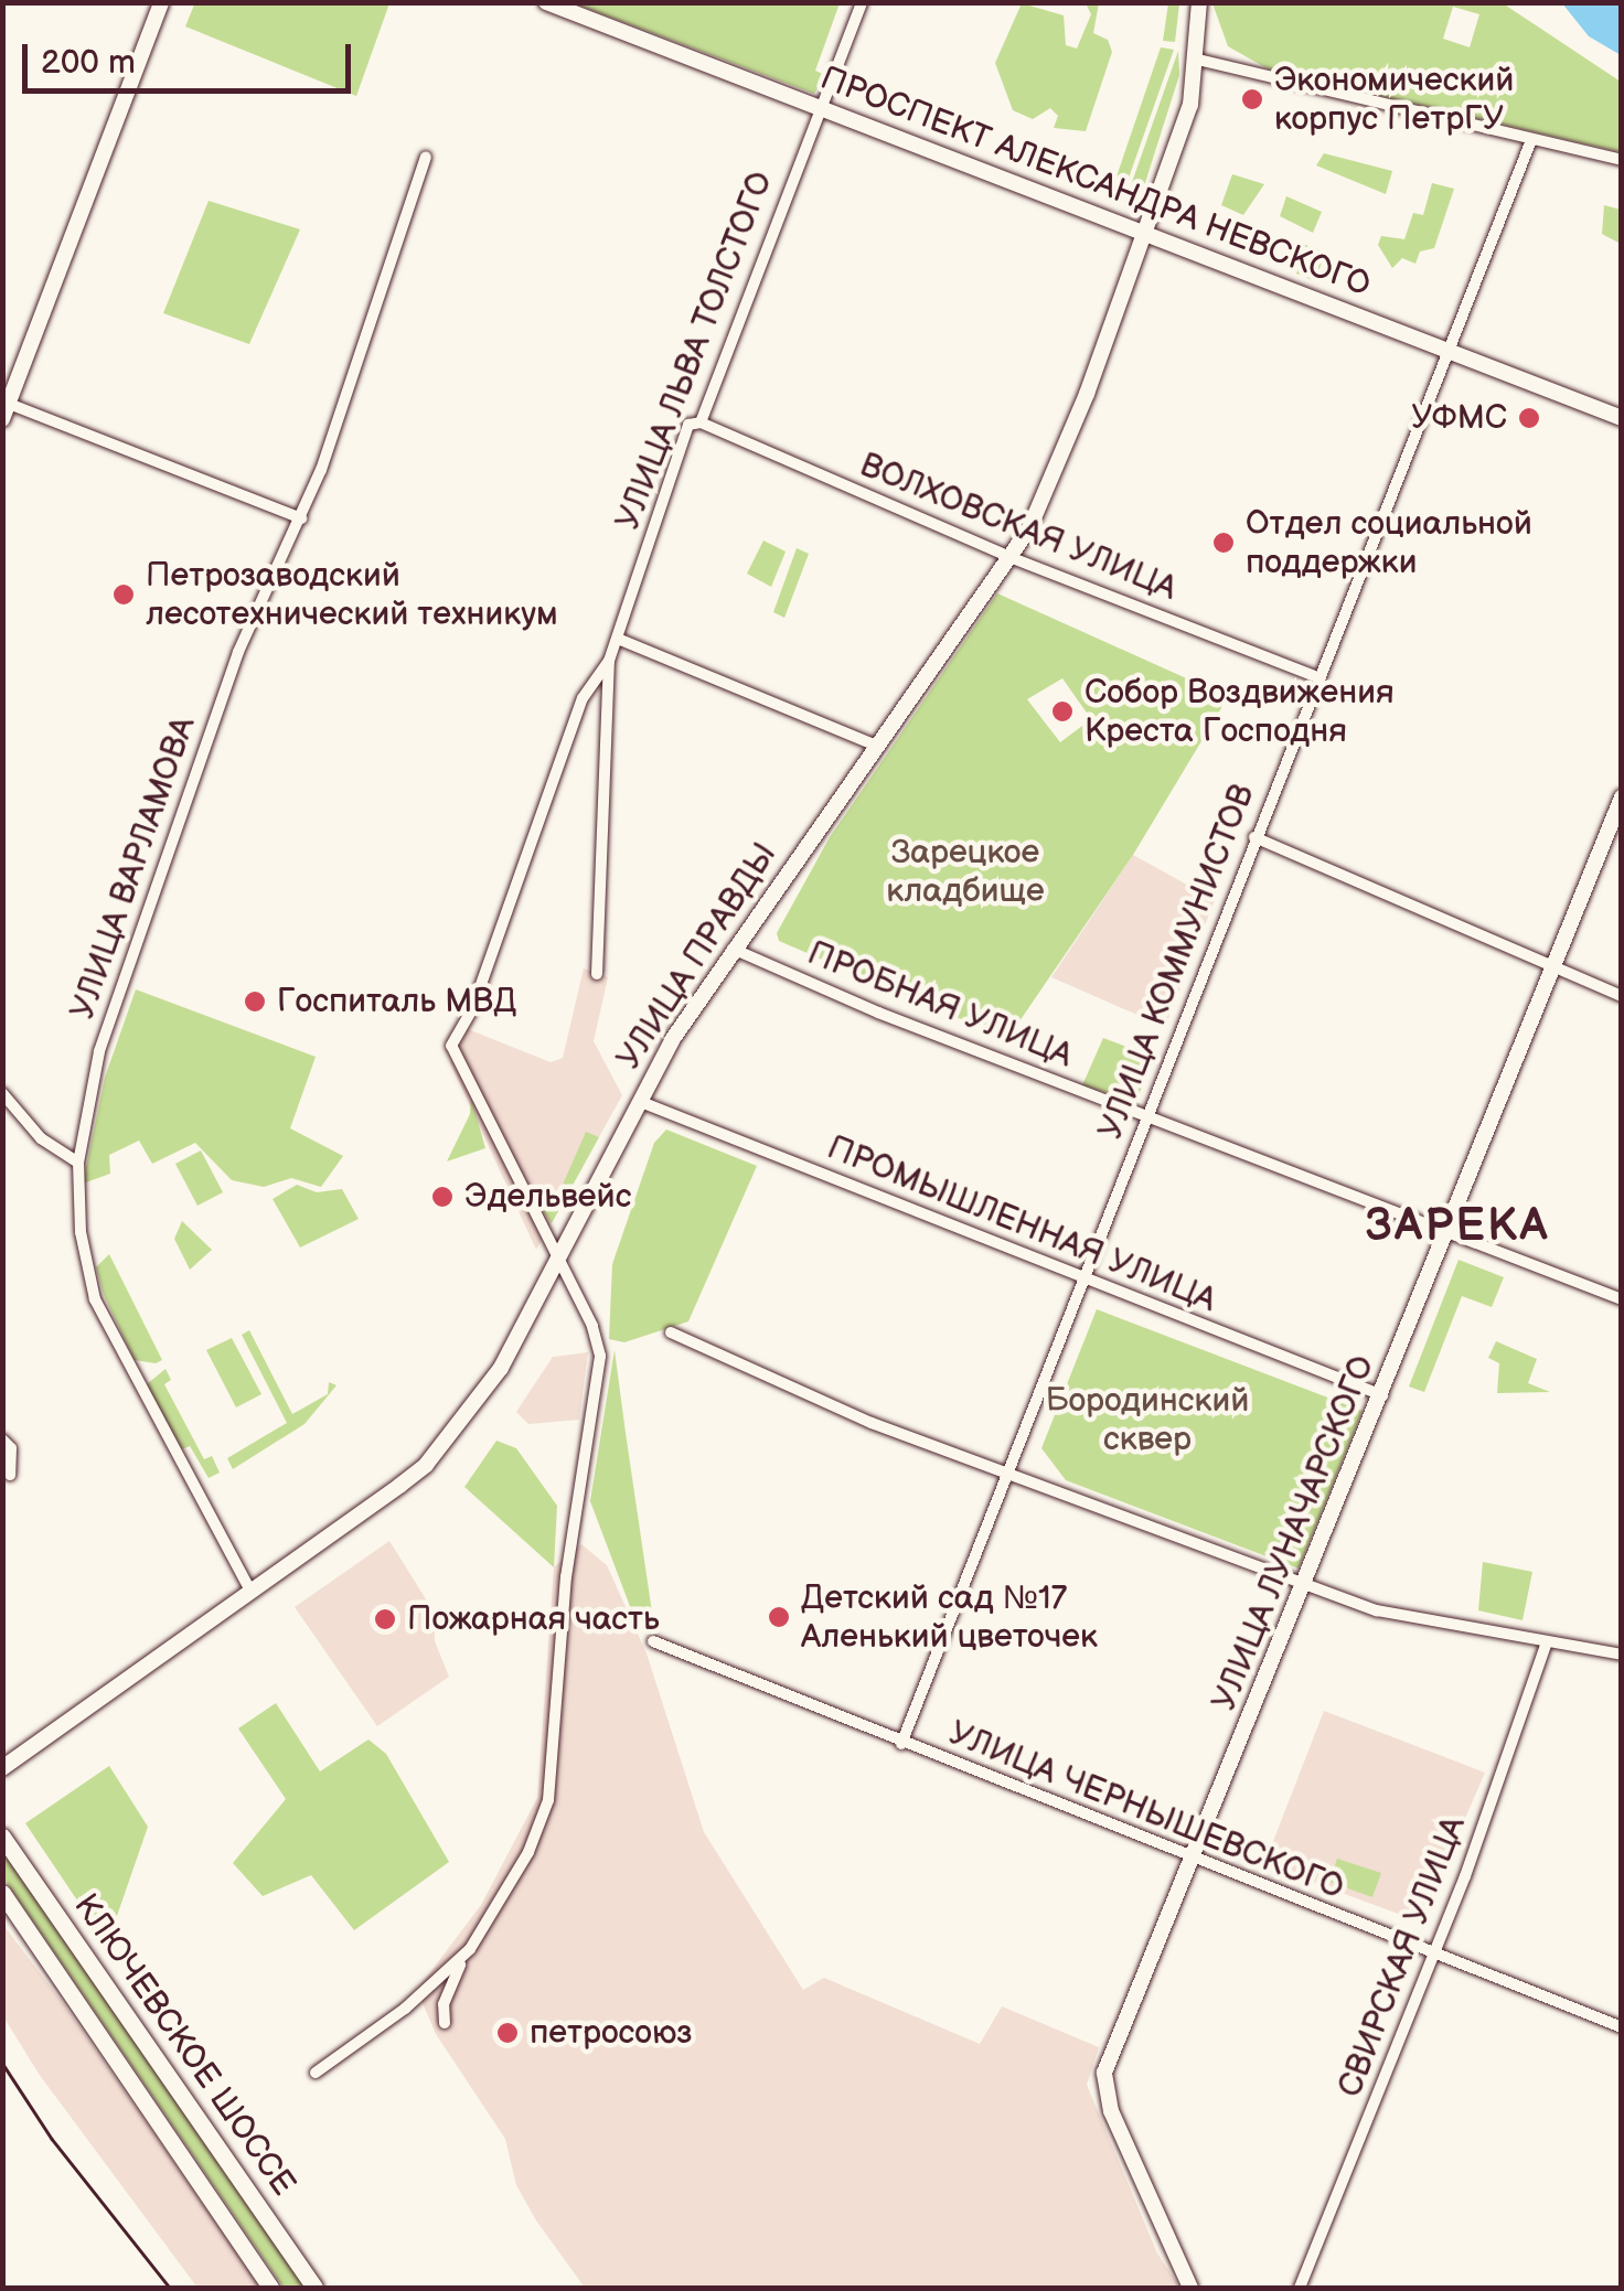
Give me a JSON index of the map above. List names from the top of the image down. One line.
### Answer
{"streets":{"main road":["ПРОСПЕКТ АЛЕКСАНДРА НЕВСКОГО","УЛИЦА ПРАВДЫ","УЛИЦА ЛУНАЧАРСКОГО","КЛЮЧЕВСКОЕ ШОССЕ"],"street":["УЛИЦА ЛЬВА ТОЛСТОГО","ВОЛХОВСКАЯ УЛИЦА","УЛИЦА ВАРЛАМОВА","УЛИЦА КОММУНИСТОВ","ПРОБНАЯ УЛИЦА","ПРОМЫШЛЕННАЯ УЛИЦА","УЛИЦА ЧЕРНЫШЕВСКОГО","СВИРСКАЯ УЛИЦА"]},"crossings":[["ПРОСПЕКТ АЛЕКСАНДРА НЕВСКОГО","УЛИЦА ЛЬВА ТОЛСТОГО"],["ПРОСПЕКТ АЛЕКСАНДРА НЕВСКОГО","УЛИЦА ПРАВДЫ"],["ПРОСПЕКТ АЛЕКСАНДРА НЕВСКОГО","УЛИЦА КОММУНИСТОВ"],["УЛИЦА ЛЬВА ТОЛСТОГО","ВОЛХОВСКАЯ УЛИЦА"],["УЛИЦА ЛЬВА ТОЛСТОГО","УЛИЦА ПРАВДЫ"],["ВОЛХОВСКАЯ УЛИЦА","УЛИЦА ПРАВДЫ"],["ВОЛХОВСКАЯ УЛИЦА","УЛИЦА КОММУНИСТОВ"],["УЛИЦА ВАРЛАМОВА","УЛИЦА ПРАВДЫ"],["УЛИЦА ПРАВДЫ","ПРОБНАЯ УЛИЦА"],["УЛИЦА ПРАВДЫ","ПРОМЫШЛЕННАЯ УЛИЦА"],["УЛИЦА КОММУНИСТОВ","ПРОБНАЯ УЛИЦА"],["УЛИЦА КОММУНИСТОВ","ПРОМЫШЛЕННАЯ УЛИЦА"],["УЛИЦА КОММУНИСТОВ","УЛИЦА ЧЕРНЫШЕВСКОГО"],["ПРОБНАЯ УЛИЦА","УЛИЦА ЛУНАЧАРСКОГО"],["ПРОМЫШЛЕННАЯ УЛИЦА","УЛИЦА ЛУНАЧАРСКОГО"],["УЛИЦА ЛУНАЧАРСКОГО","УЛИЦА ЧЕРНЫШЕВСКОГО"],["УЛИЦА ЧЕРНЫШЕВСКОГО","СВИРСКАЯ УЛИЦА"]],"districts":["ЗАРЕКА"],"parks":["Зарецкое кладбище","Бородинский сквер"],"places":["Экономический корпус ПетрГУ","УФМС","Отдел социальной поддержки","Петрозаводский лесотехнический техникум","Собор Воздвижения Креста Господня","Госпиталь МВД","Эдельвейс","Детский сад №17 Аленький цветочек","Пожарная часть","петросоюз"],"scale_bar":"200 m"}
